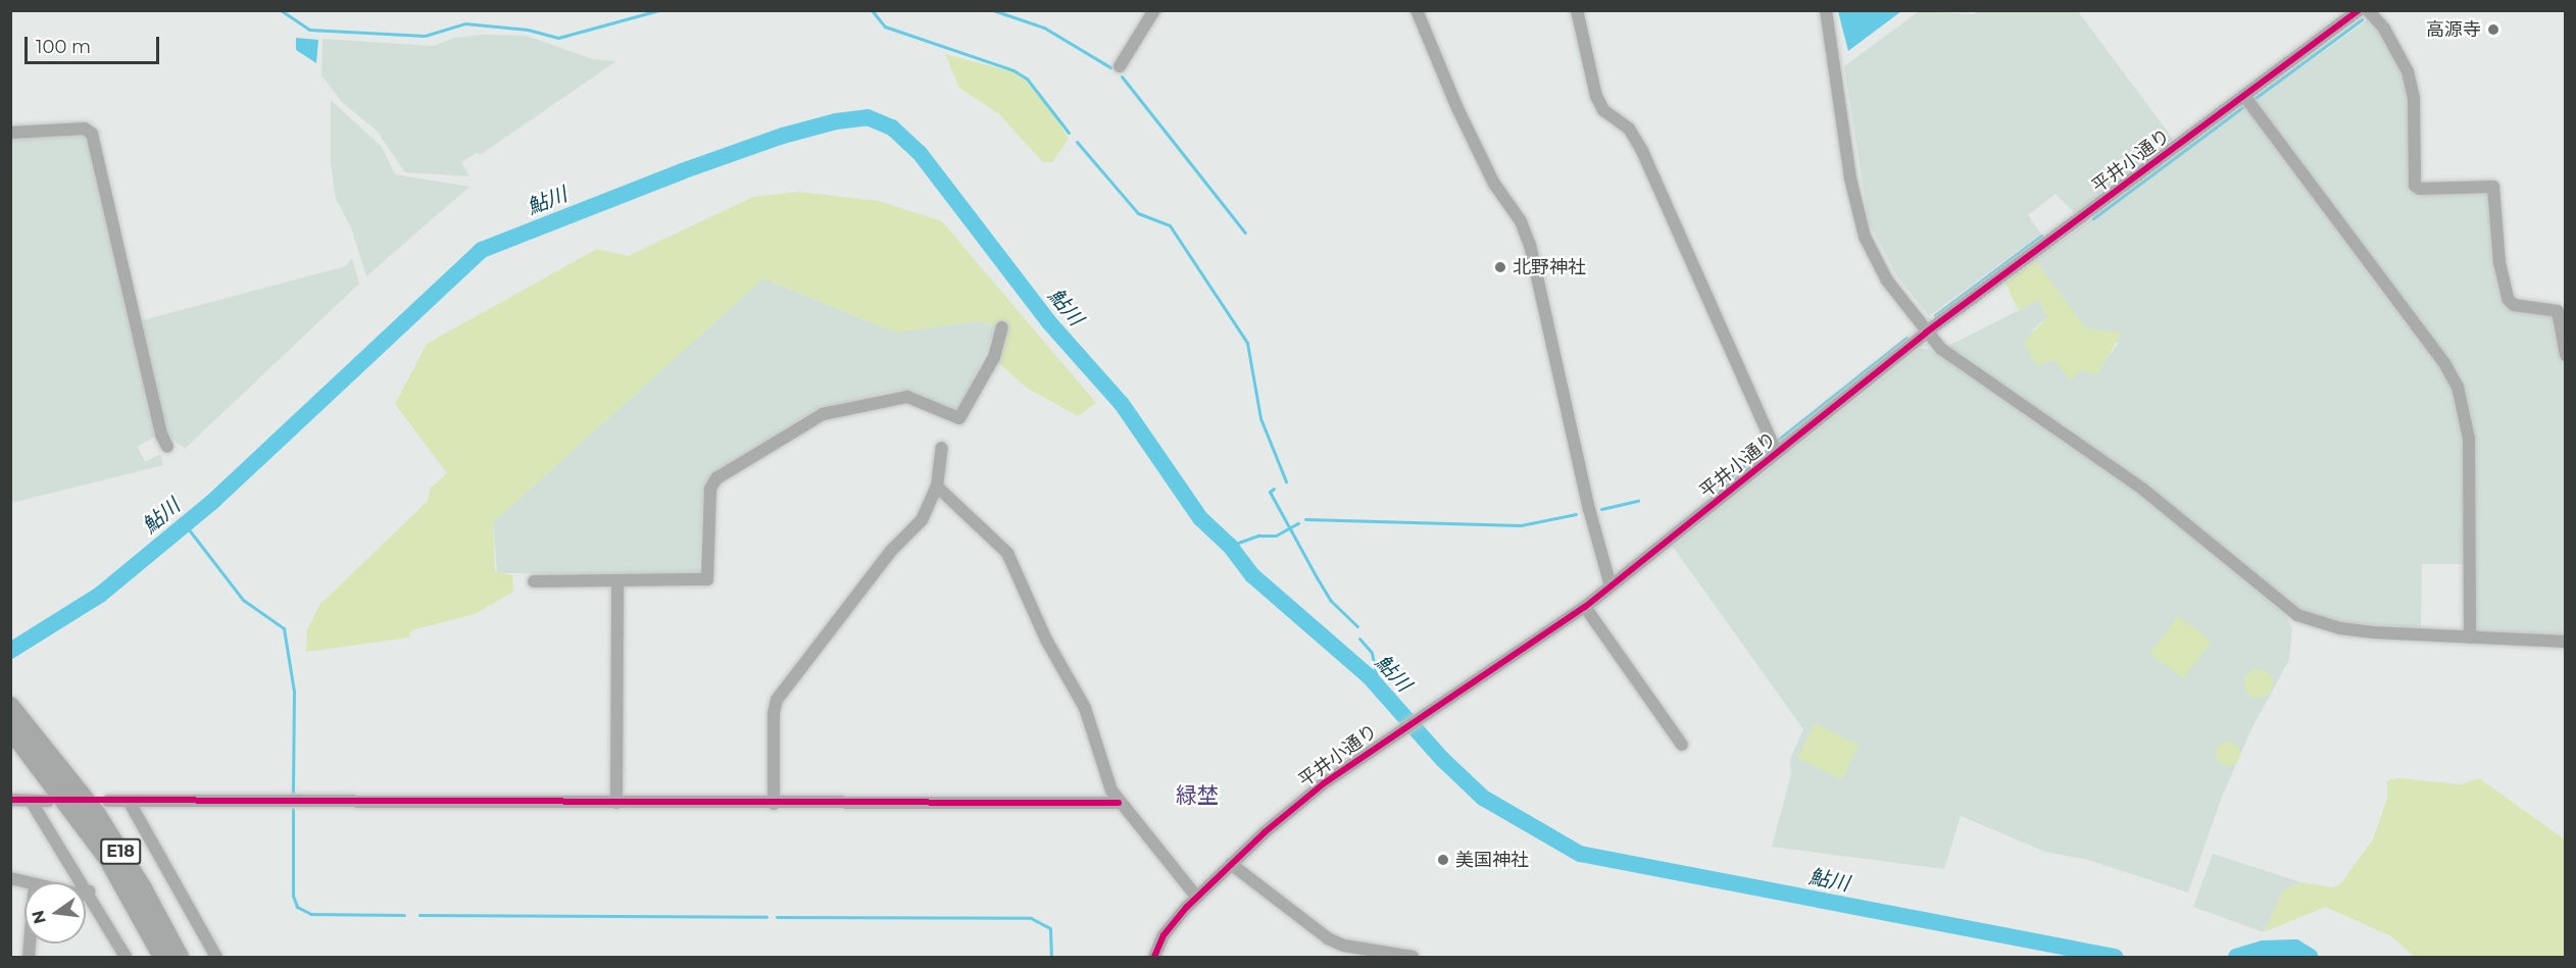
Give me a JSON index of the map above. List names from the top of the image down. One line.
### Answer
{"streets":{"highway":["E18"],"street":["平井小通り"]},"districts":["緑埜"],"water":["鮎川"],"places":["高源寺","北野神社","美国神社"],"scale_bar":"100 m","north":"left"}
